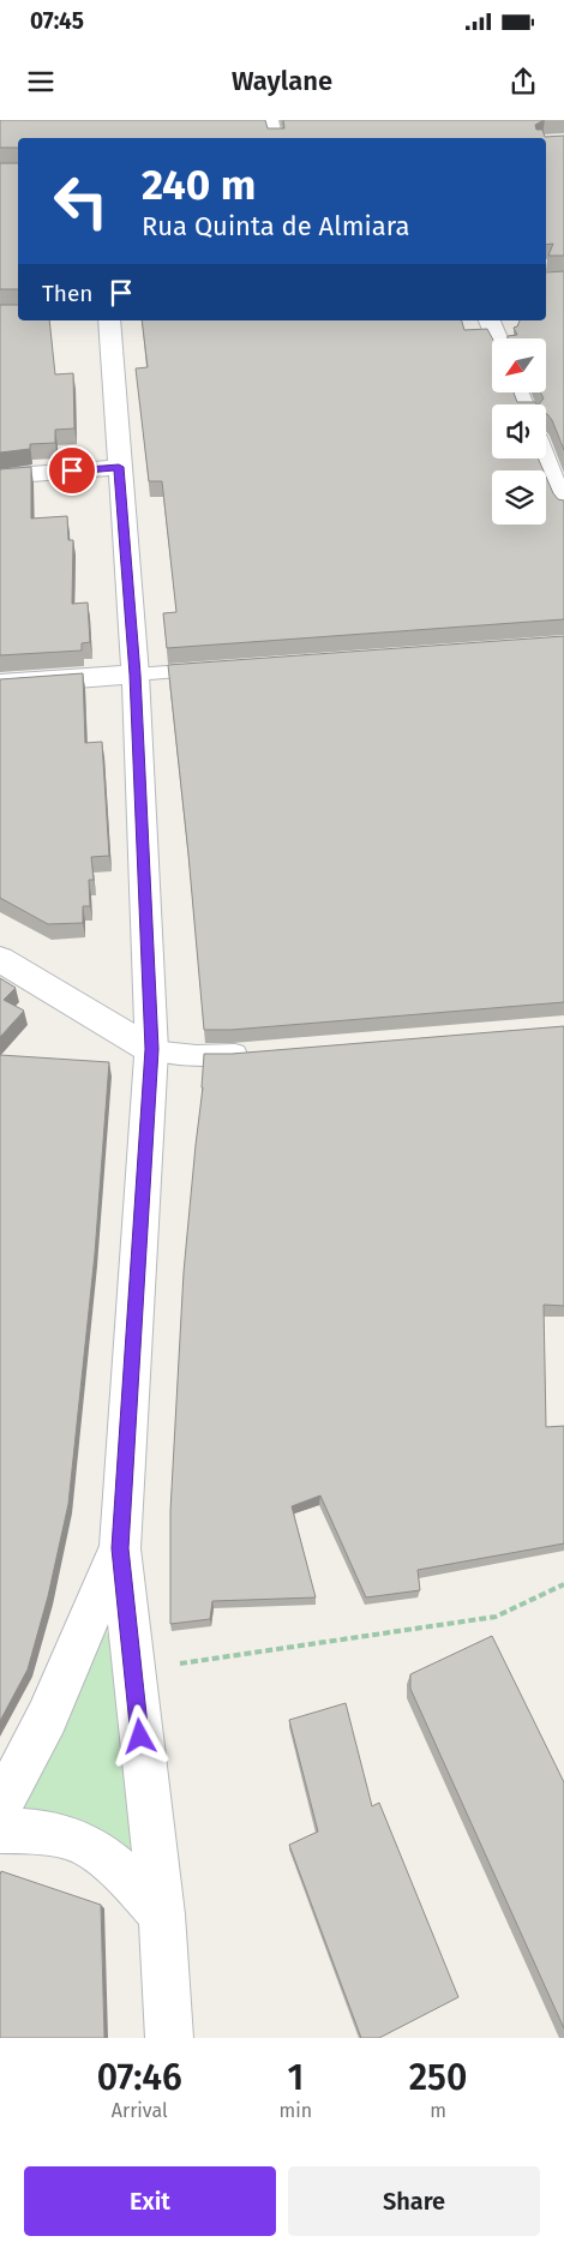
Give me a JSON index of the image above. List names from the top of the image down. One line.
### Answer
{"north":"bottom left","page":{"status":"07:45","header":"Waylane","turn":["240 m","Rua Quinta de Almiara"],"then":"Then","eta":["07:46","Arrival","1","min","250","m"],"buttons":["Exit","Share"]}}
